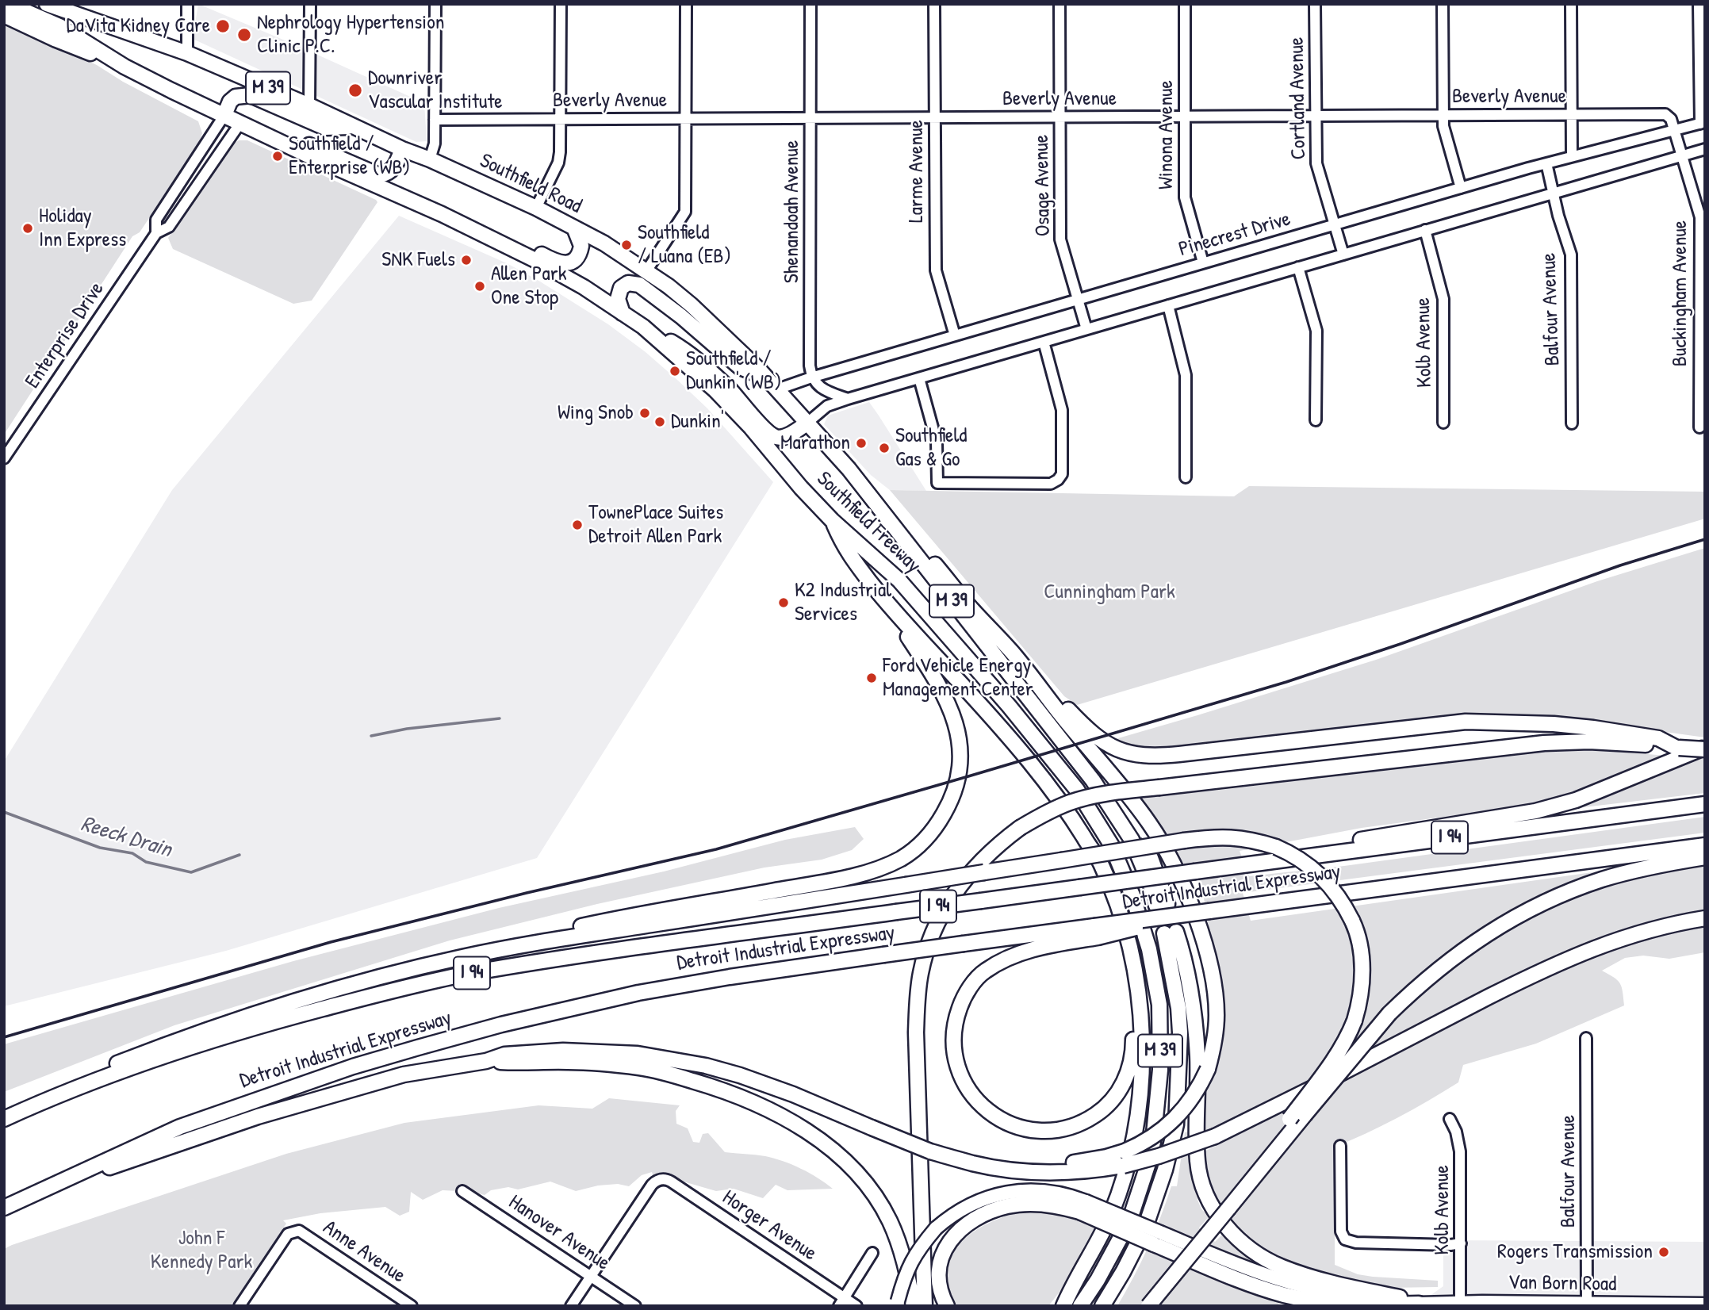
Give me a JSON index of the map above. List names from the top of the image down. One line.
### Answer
{"streets":{"highway":["M 39","Southfield Road","Southfield Freeway","I 94","Detroit Industrial Expressway"],"main road":["Van Born Road"],"street":["Beverly Avenue","Cortland Avenue","Winona Avenue","Larme Avenue","Osage Avenue","Shenandoah Avenue","Pinecrest Drive","Buckingham Avenue","Balfour Avenue","Enterprise Drive","Kolb Avenue","Horger Avenue","Hanover Avenue","Anne Avenue"]},"crossings":[["M 39","Enterprise Drive"],["M 39","Southfield Freeway"],["M 39","Van Born Road"],["Beverly Avenue","Cortland Avenue"],["Beverly Avenue","Winona Avenue"],["Beverly Avenue","Larme Avenue"],["Beverly Avenue","Osage Avenue"],["Beverly Avenue","Shenandoah Avenue"],["Beverly Avenue","Pinecrest Drive"],["Beverly Avenue","Buckingham Avenue"],["Cortland Avenue","Pinecrest Drive"],["Winona Avenue","Pinecrest Drive"],["Larme Avenue","Pinecrest Drive"],["Southfield Road","Pinecrest Drive"],["Southfield Road","Southfield Freeway"],["Osage Avenue","Pinecrest Drive"],["Shenandoah Avenue","Pinecrest Drive"],["Pinecrest Drive","Buckingham Avenue"],["Pinecrest Drive","Balfour Avenue"],["Balfour Avenue","Van Born Road"],["Kolb Avenue","Van Born Road"],["Southfield Freeway","Detroit Industrial Expressway"],["Horger Avenue","Hanover Avenue"]],"water":["Reeck Drain"],"parks":["Cunningham Park","John F Kennedy Park"],"places":["DaVita Kidney Care","Nephrology Hypertension Clinic P.C.","Downriver Vascular Institute","Southfield / Enterprise (WB)","Holiday Inn Express","Southfield / Luana (EB)","SNK Fuels","Allen Park One Stop","Southfield / Dunkin' (WB)","Wing Snob","Dunkin'","Marathon","Southfield Gas & Go","TownePlace Suites Detroit Allen Park","K2 Industrial Services","Ford Vehicle Energy Management Center","Rogers Transmission"]}
